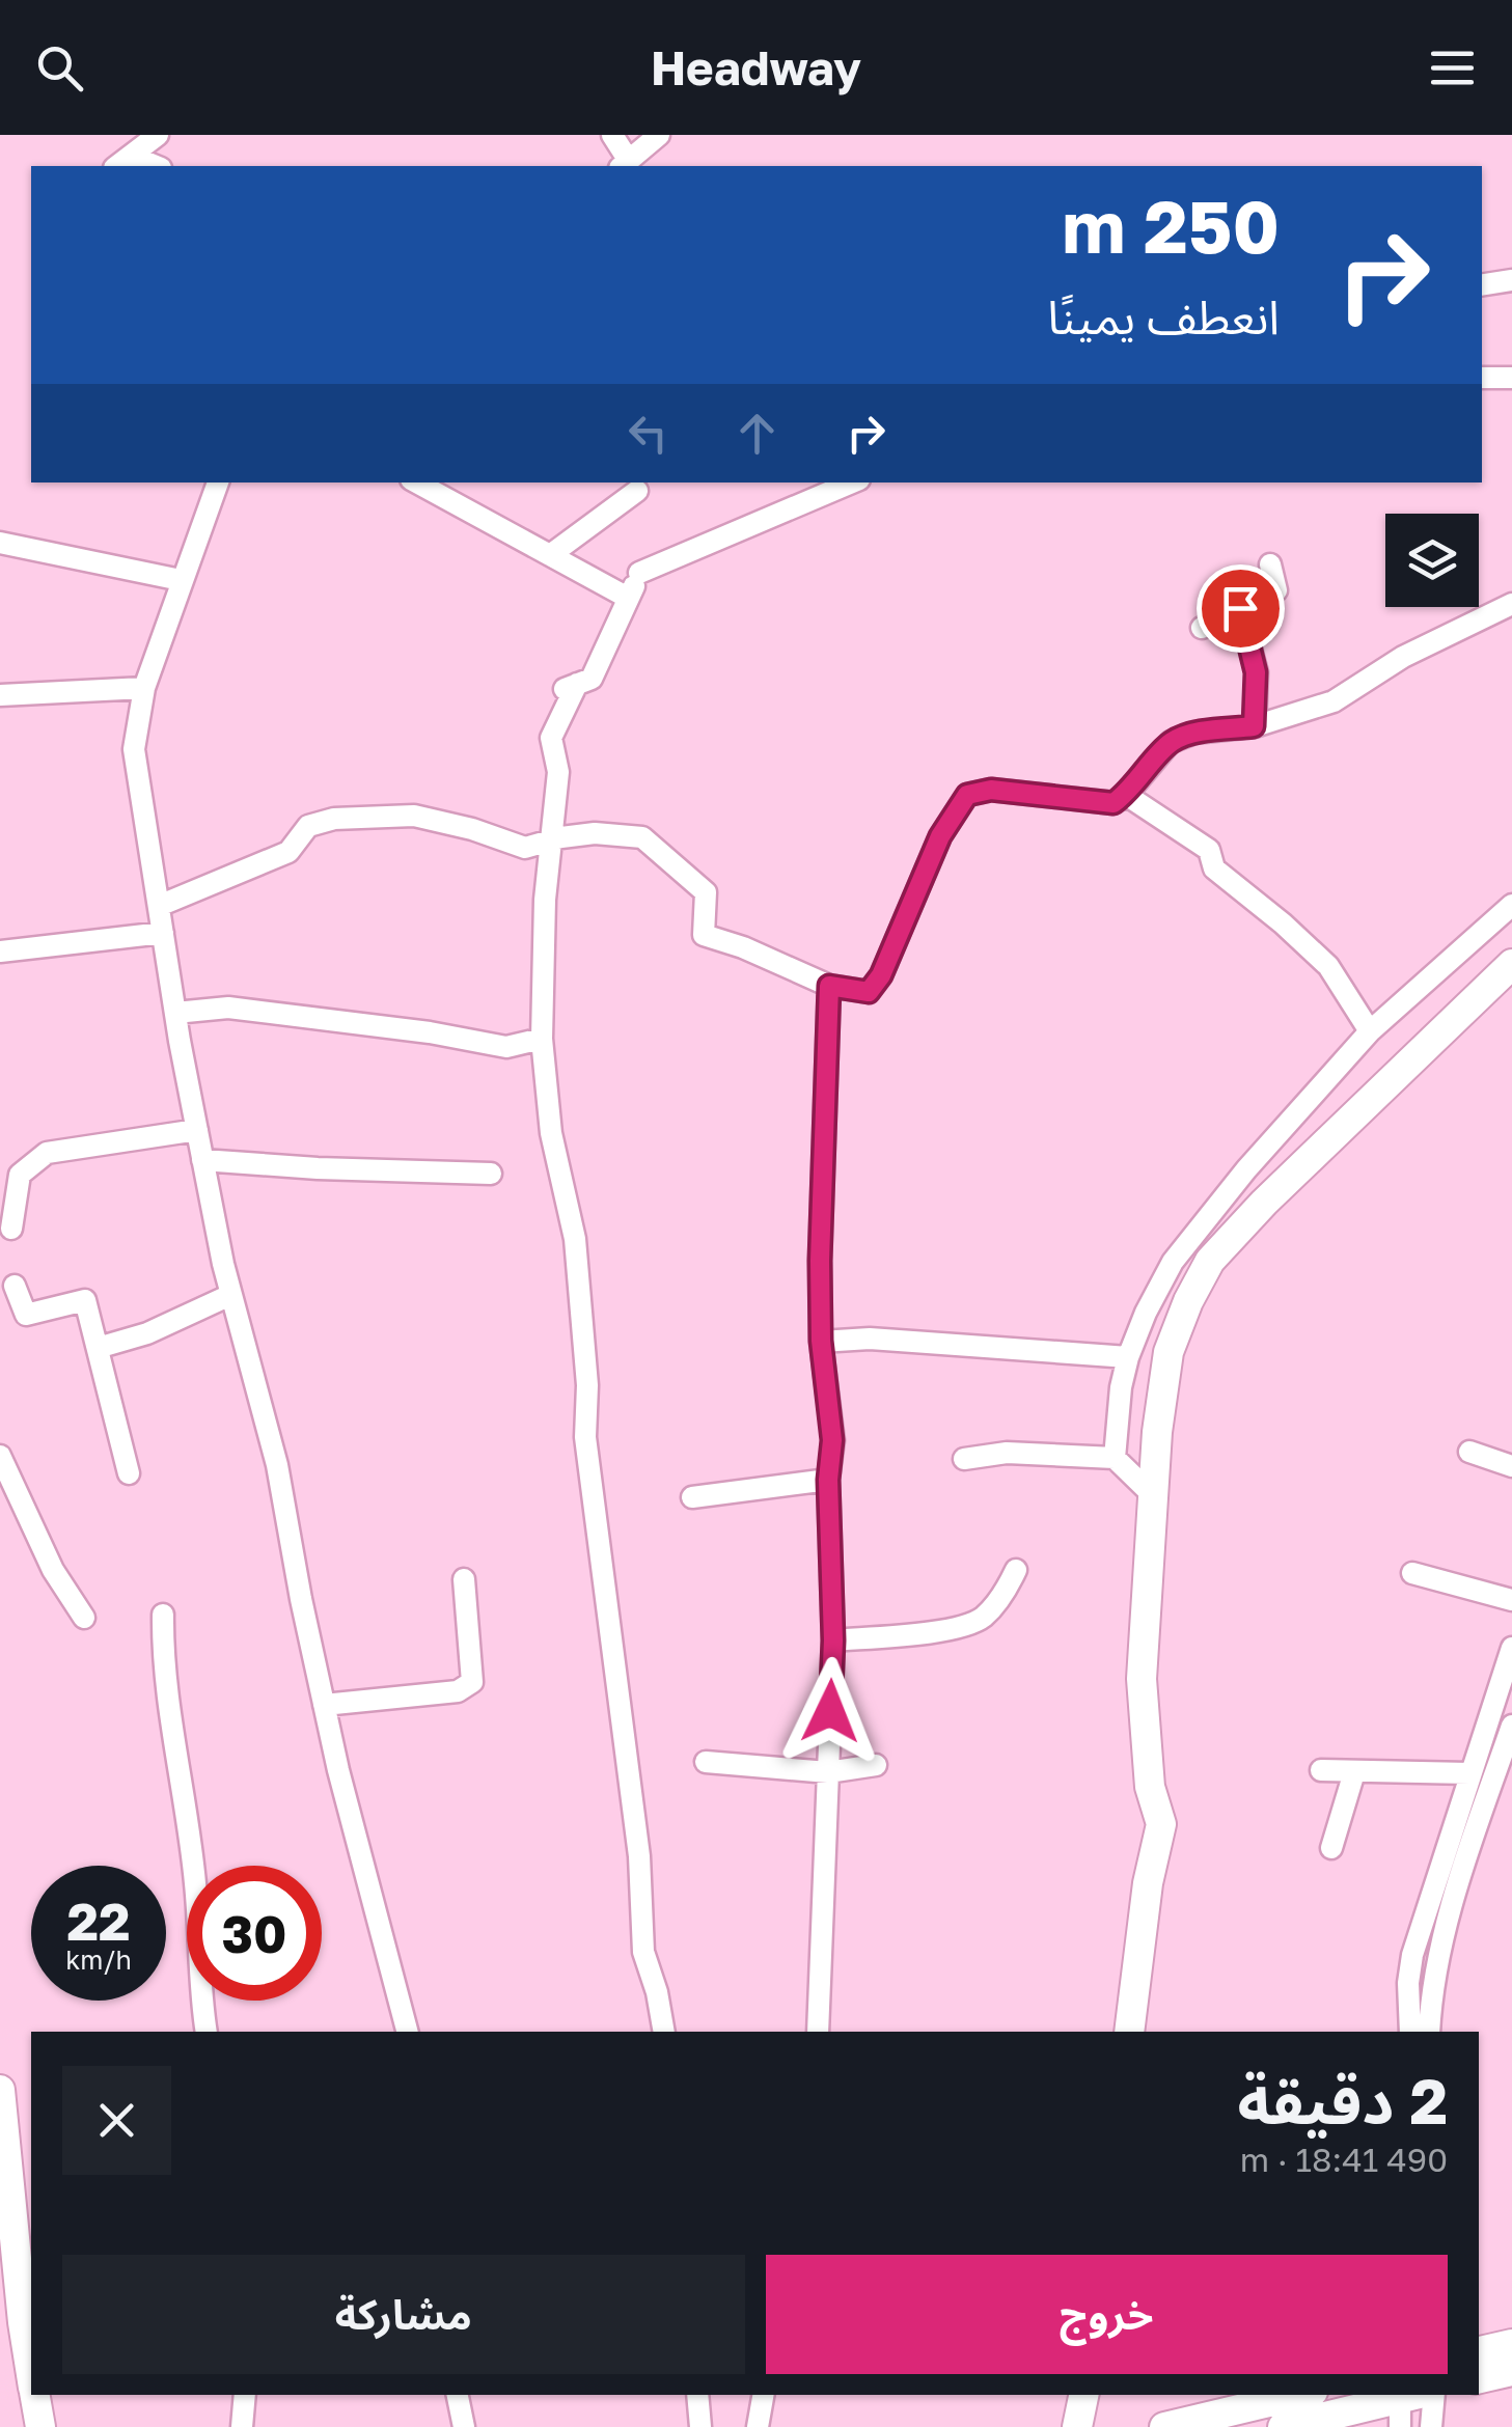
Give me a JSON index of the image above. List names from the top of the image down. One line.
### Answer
{"page":{"header":"Headway","turn":["250 m","انعطف يمينًا"],"speed":"22 km/h","limit":"30","heading":["2 دقيقة","490 m · 18:41"],"buttons":["خروج","مشاركة"]}}
